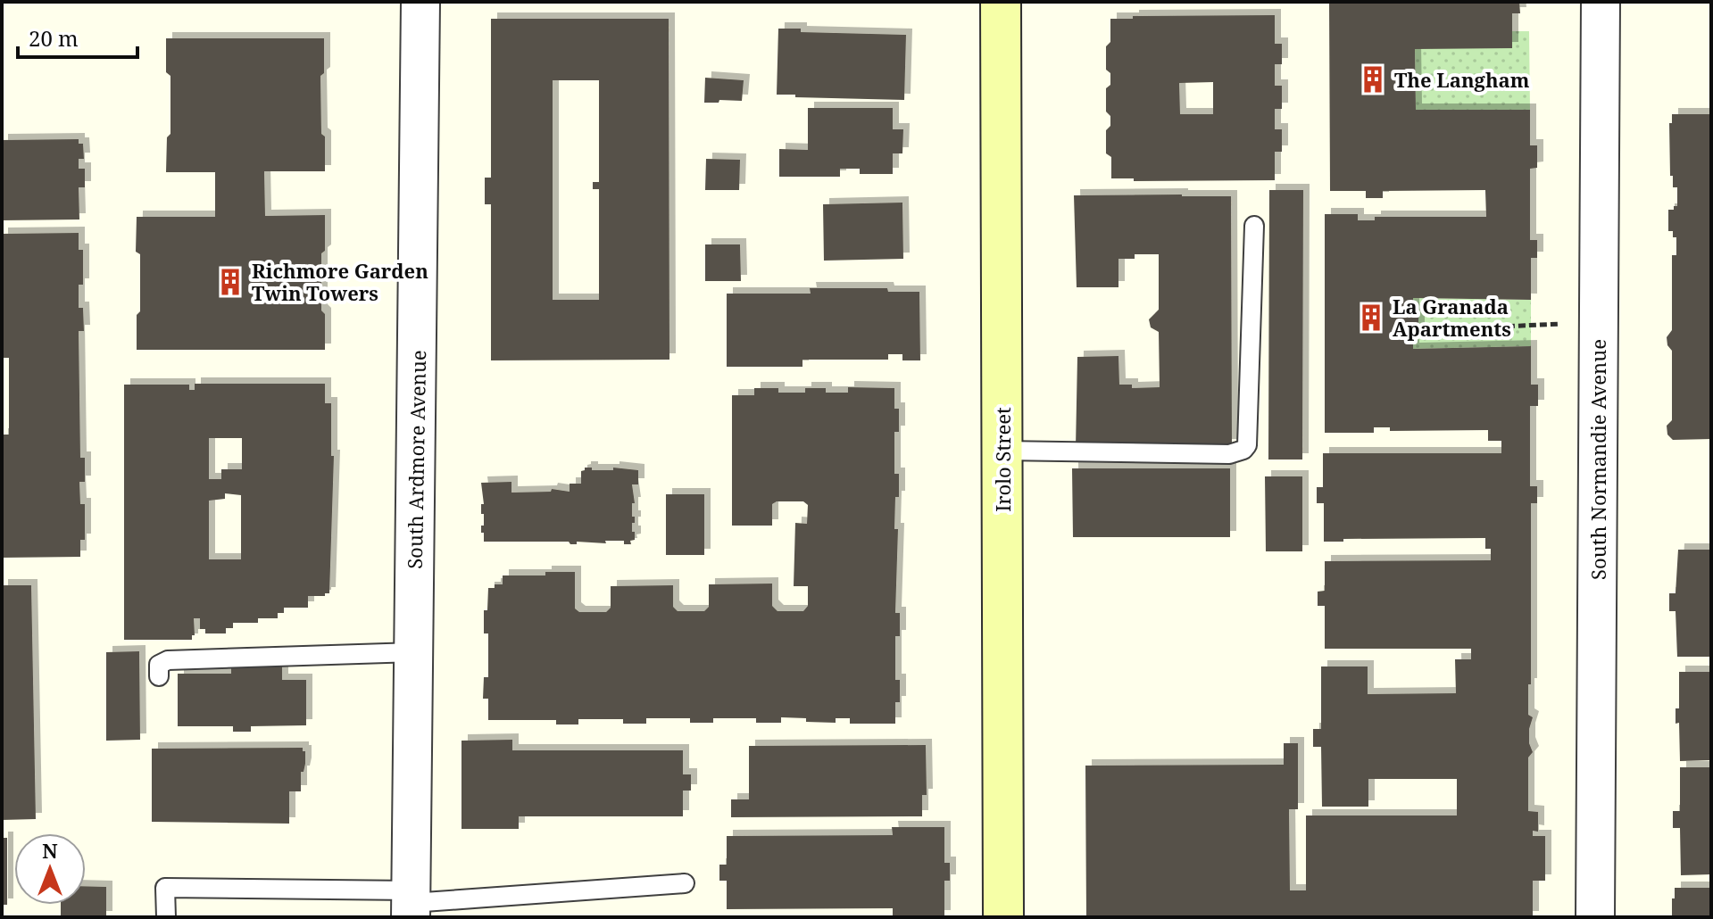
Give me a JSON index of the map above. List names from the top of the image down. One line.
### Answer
{"streets":{"main road":["Irolo Street"],"street":["South Ardmore Avenue","South Normandie Avenue"]},"places":{"building":["The Langham","Richmore Garden Twin Towers","La Granada Apartments"]},"scale_bar":"20 m","north":"top"}
